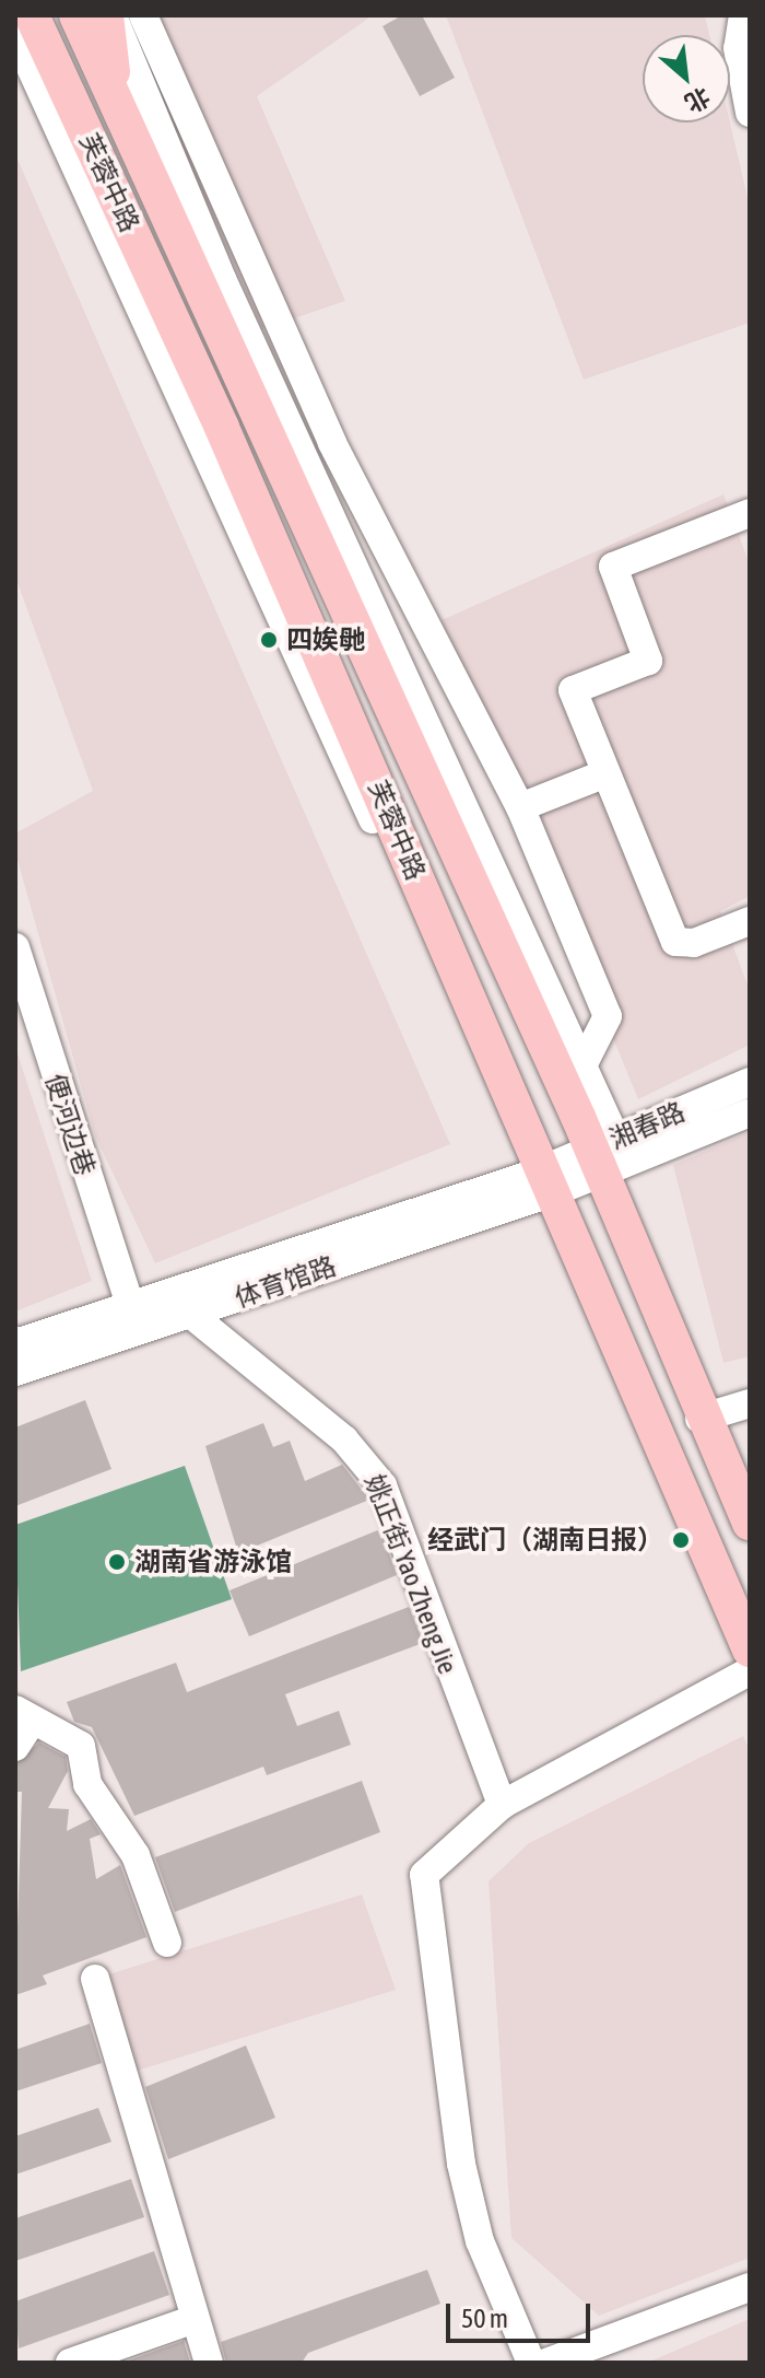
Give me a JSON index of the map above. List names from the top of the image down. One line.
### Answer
{"streets":{"main road":["芙蓉中路"],"street":["便河边巷","湘春路","体育馆路","姚正街 Yao Zheng Jie"]},"crossings":[["芙蓉中路","湘春路"],["芙蓉中路","体育馆路"],["便河边巷","体育馆路"],["湘春路","体育馆路"],["体育馆路","姚正街 Yao Zheng Jie"]],"places":["四娭毑","经武门（湖南日报）","湖南省游泳馆"],"scale_bar":"50 m","north":"bottom right"}
